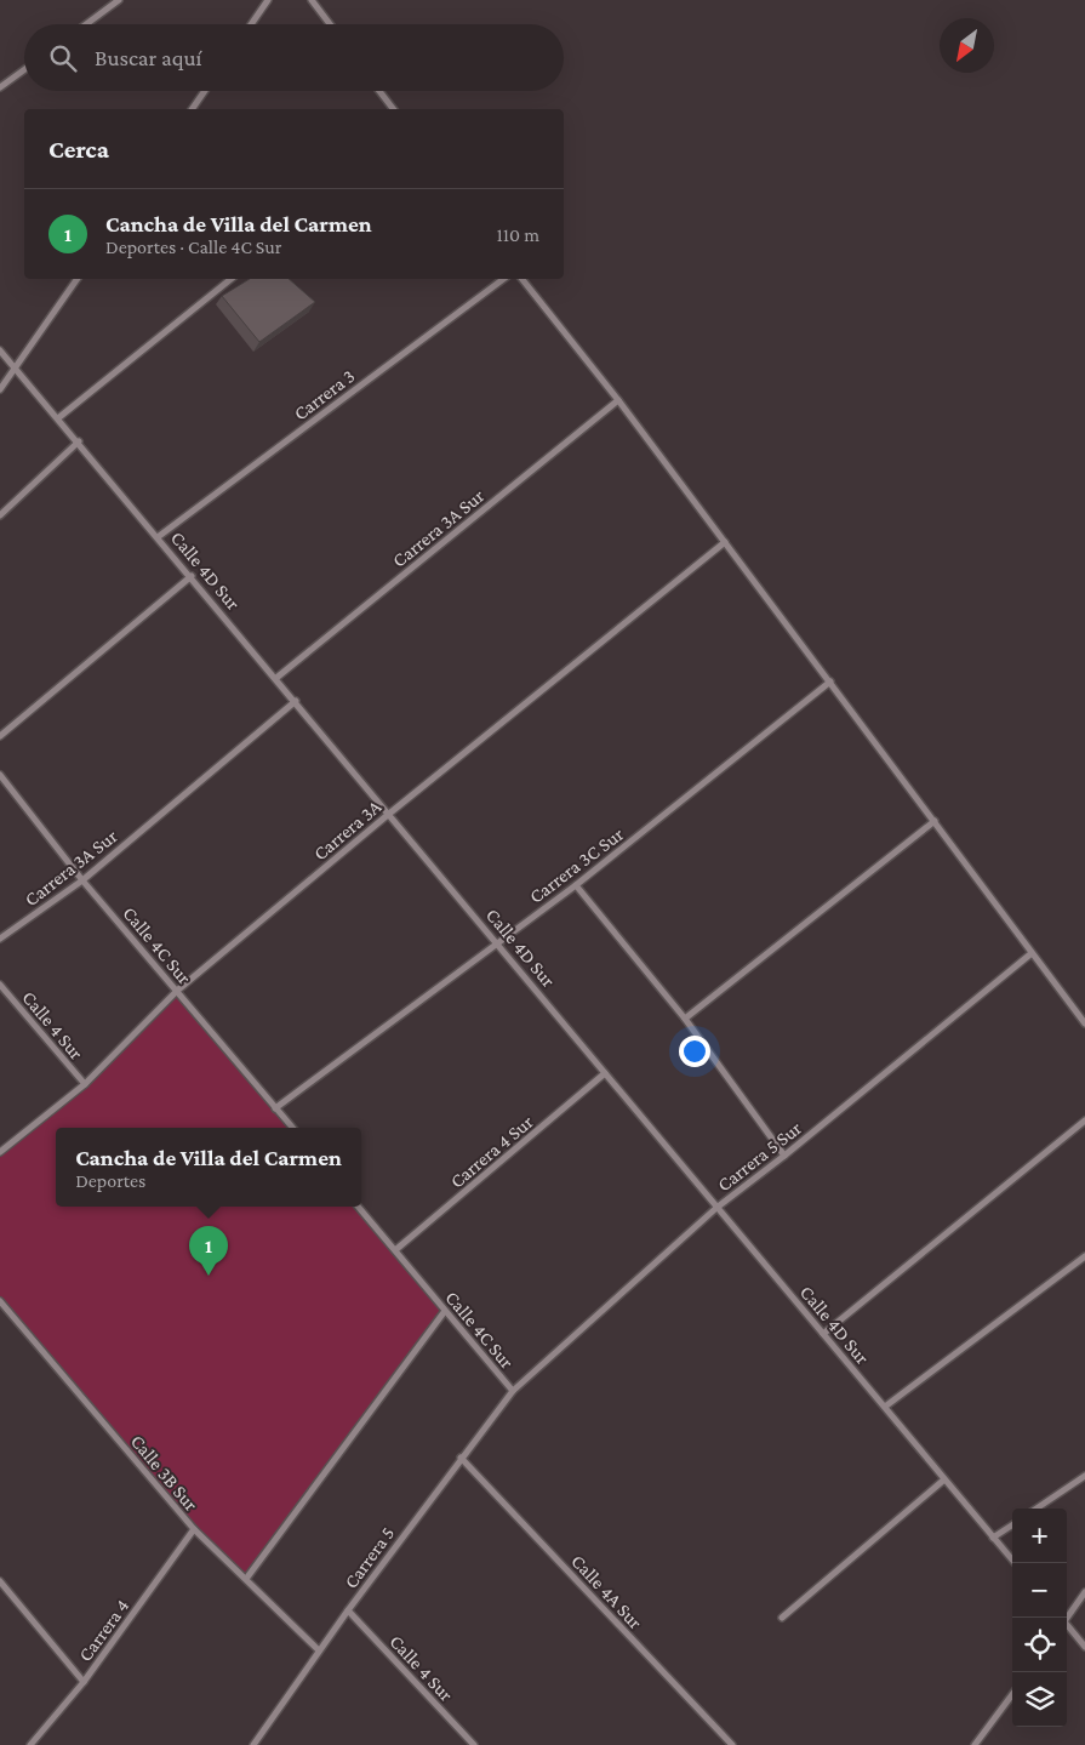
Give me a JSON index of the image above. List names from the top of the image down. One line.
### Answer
{"streets":{"street":["Carrera 3","Carrera 3A Sur","Calle 4D Sur","Carrera 3A","Carrera 3C Sur","Calle 4C Sur","Calle 4 Sur","Carrera 4 Sur","Carrera 5 Sur","Calle 3B Sur","Carrera 5","Calle 4A Sur","Carrera 4"]},"crossings":[["Carrera 3","Calle 4D Sur"],["Carrera 3A Sur","Calle 4D Sur"],["Carrera 3A Sur","Calle 4C Sur"],["Calle 4D Sur","Carrera 3A"],["Calle 4D Sur","Carrera 3C Sur"],["Calle 4D Sur","Carrera 4 Sur"],["Calle 4D Sur","Carrera 5 Sur"],["Carrera 3A","Calle 4C Sur"],["Carrera 3A","Calle 4 Sur"],["Carrera 3C Sur","Calle 4C Sur"],["Calle 4C Sur","Carrera 4 Sur"],["Calle 4C Sur","Carrera 5 Sur"],["Calle 4C Sur","Carrera 5"],["Calle 4 Sur","Carrera 5"],["Carrera 5 Sur","Carrera 5"],["Calle 3B Sur","Carrera 5"],["Calle 3B Sur","Carrera 4"],["Carrera 5","Calle 4A Sur"]],"north":"bottom left","page":{"search":"Buscar aquí","heading":"Cerca","list":[{"mark":"1","name":"Cancha de Villa del Carmen","note":"Deportes · Calle 4C Sur","value":"110 m"}],"popup":["Cancha de Villa del Carmen","Deportes"],"pins":"1","map_buttons":["+","−"]}}
